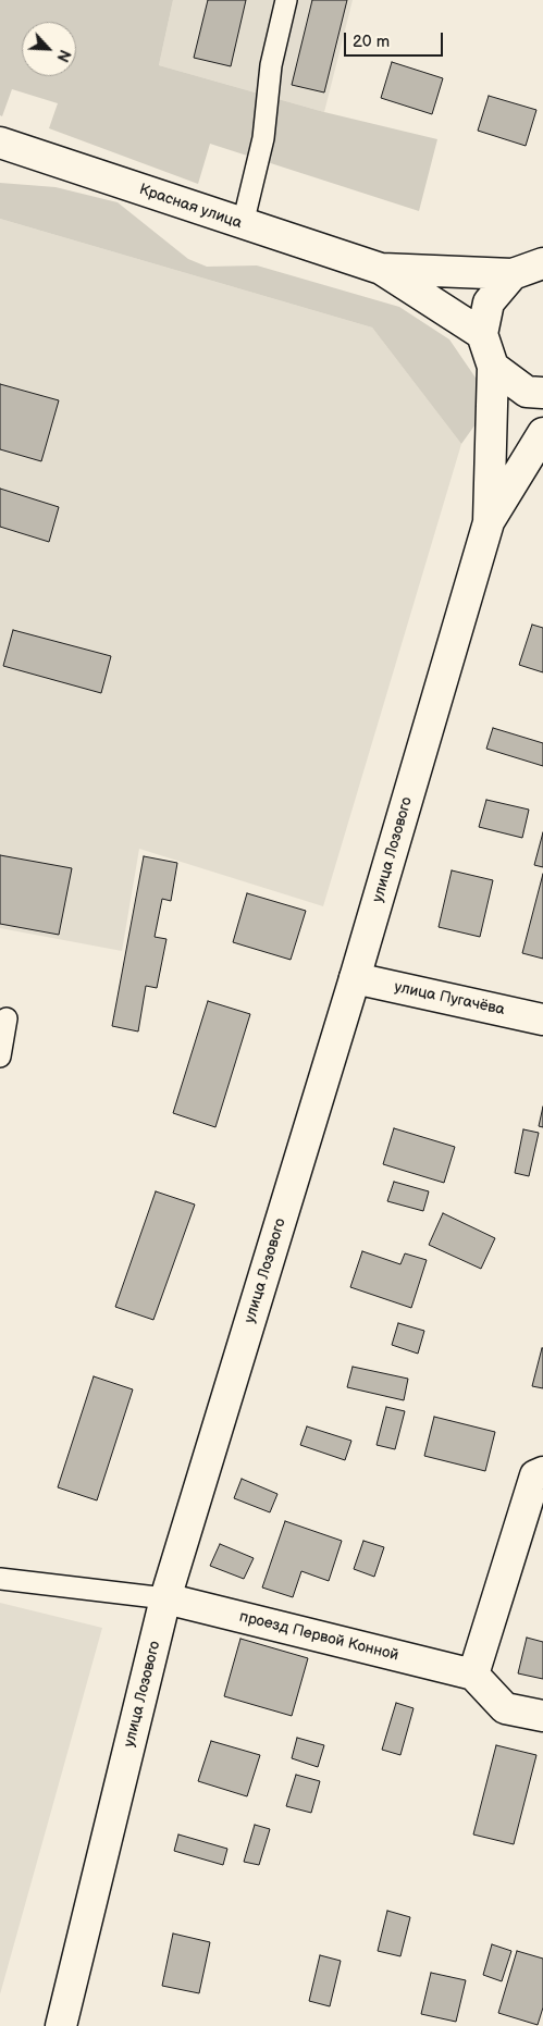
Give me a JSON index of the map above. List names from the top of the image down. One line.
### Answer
{"streets":{"street":["Красная улица","улица Лозового","улица Пугачёва","проезд Первой Конной"]},"crossings":[["Красная улица","улица Лозового"],["улица Лозового","улица Пугачёва"],["улица Лозового","проезд Первой Конной"]],"scale_bar":"20 m","north":"bottom right"}
